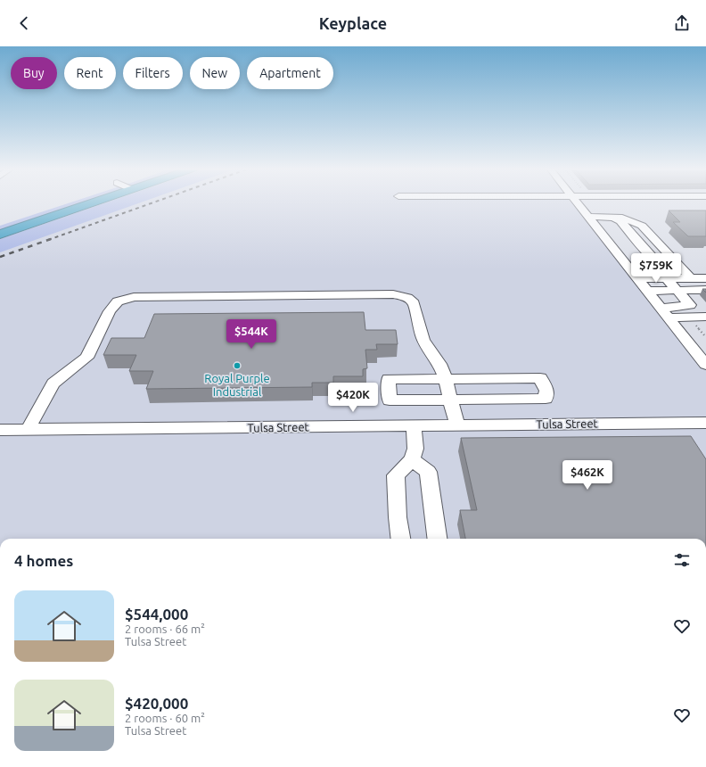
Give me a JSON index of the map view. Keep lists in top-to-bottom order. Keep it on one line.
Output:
{"streets":{"street":["Tulsa Street"]},"places":["Royal Purple Industrial"],"page":{"header":"Keyplace","chip":["Buy","Rent","Filters","New","Apartment"],"price":["$759K","$544K","$420K","$462K"],"heading":"4 homes","list":[{"name":"$544,000","note":"2 rooms · 66 m² · Tulsa Street"},{"name":"$420,000","note":"2 rooms · 60 m² · Tulsa Street"}]}}
